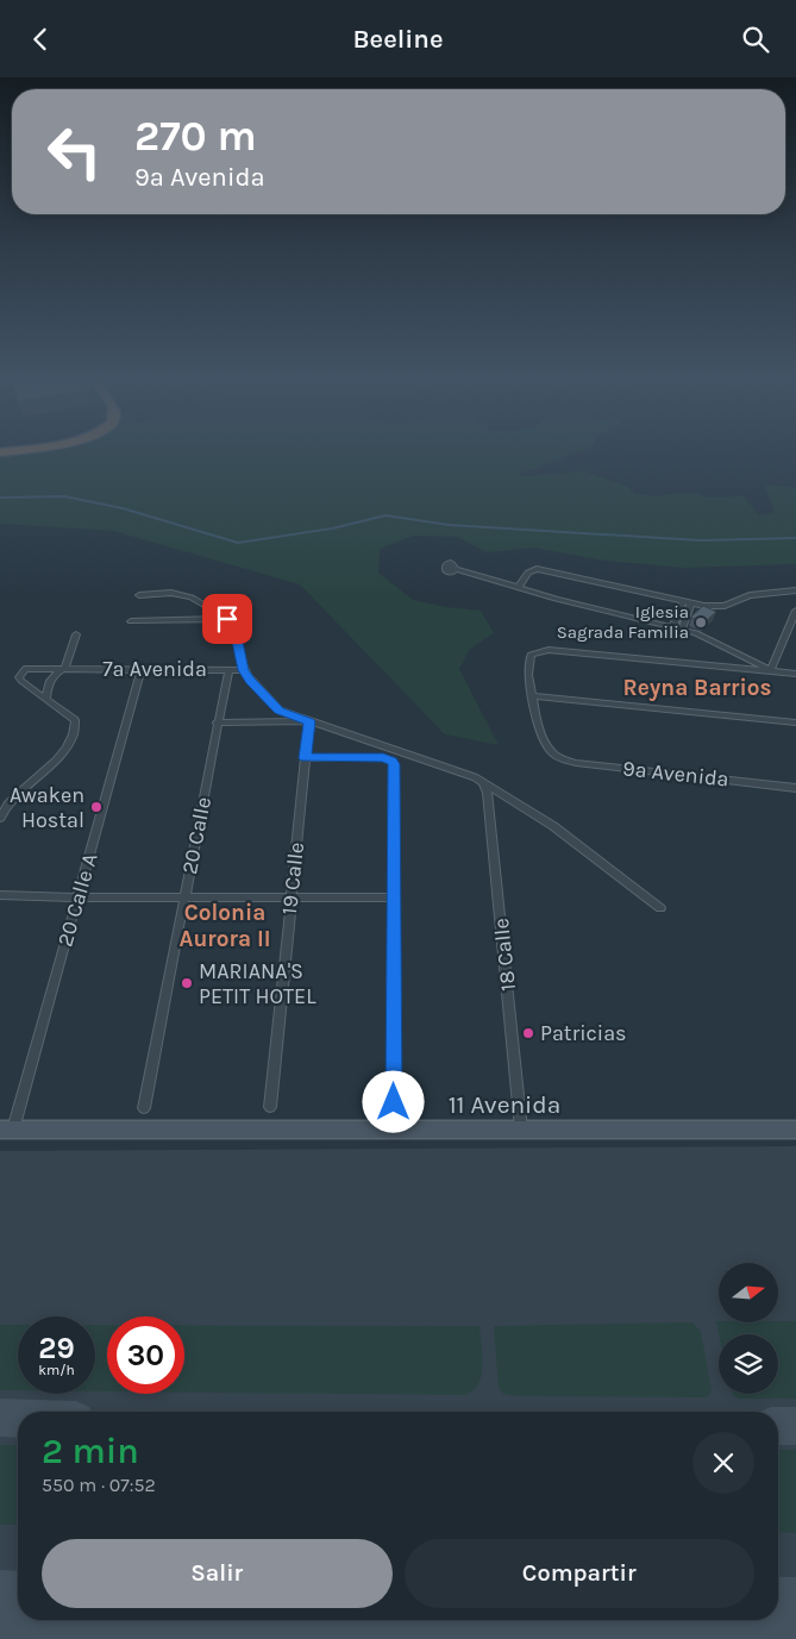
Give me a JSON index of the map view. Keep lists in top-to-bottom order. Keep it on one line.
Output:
{"streets":{"main road":["11 Avenida"],"street":["7a Avenida","9a Avenida","20 Calle","19 Calle","20 Calle A","18 Calle"]},"crossings":[["7a Avenida","20 Calle"],["7a Avenida","20 Calle A"],["20 Calle A","11 Avenida"],["18 Calle","11 Avenida"]],"districts":["Reyna Barrios","Colonia Aurora II"],"places":["Iglesia Sagrada Familia","Awaken Hostal","MARIANA'S PETIT HOTEL","Patricias"],"north":"right","page":{"header":"Beeline","turn":["270 m","9a Avenida"],"speed":"29 km/h","limit":"30","heading":["2 min","550 m · 07:52"],"buttons":["Salir","Compartir"]}}
